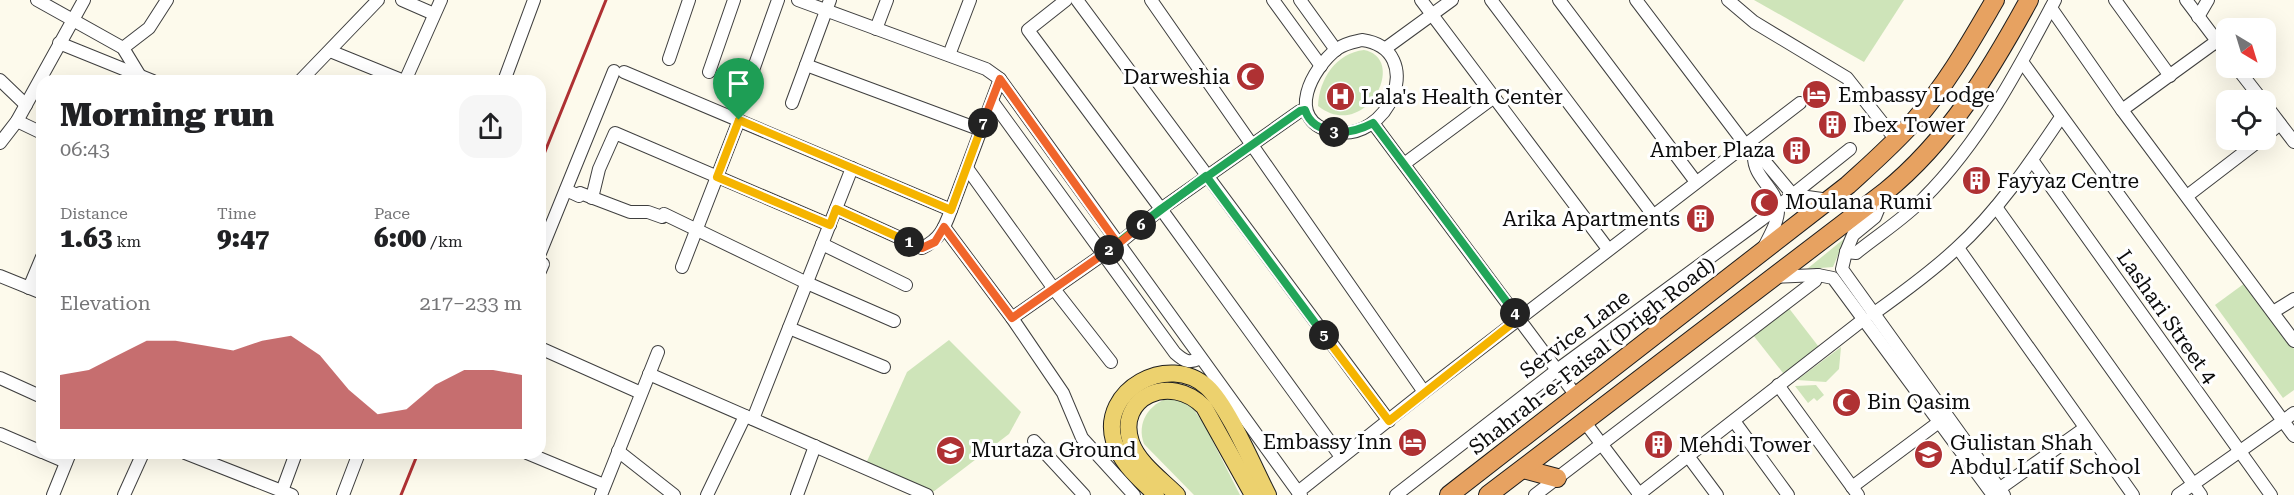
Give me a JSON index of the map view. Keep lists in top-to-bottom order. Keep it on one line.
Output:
{"streets":{"highway":["Shahrah-e-Faisal (Drigh Road)"],"street":["Lashari Street 4","Service Lane"]},"places":{"mosque":["Darweshia","Moulana Rumi","Bin Qasim"],"hotel":["Embassy Lodge","Embassy Inn"],"hospital":["Lala's Health Center"],"building":["Ibex Tower","Amber Plaza","Fayyaz Centre","Arika Apartments","Mehdi Tower"],"school or university":["Murtaza Ground","Gulistan Shah Abdul Latif School"]},"north":"bottom right","page":{"heading":["Morning run","06:43"],"pins":["7","3","6","1","2","4","5"],"stats":[["Distance","1.63 km"],["Time","9:47"],["Pace","6:00 /km"]],"chart":["Elevation","217–233 m"]}}
